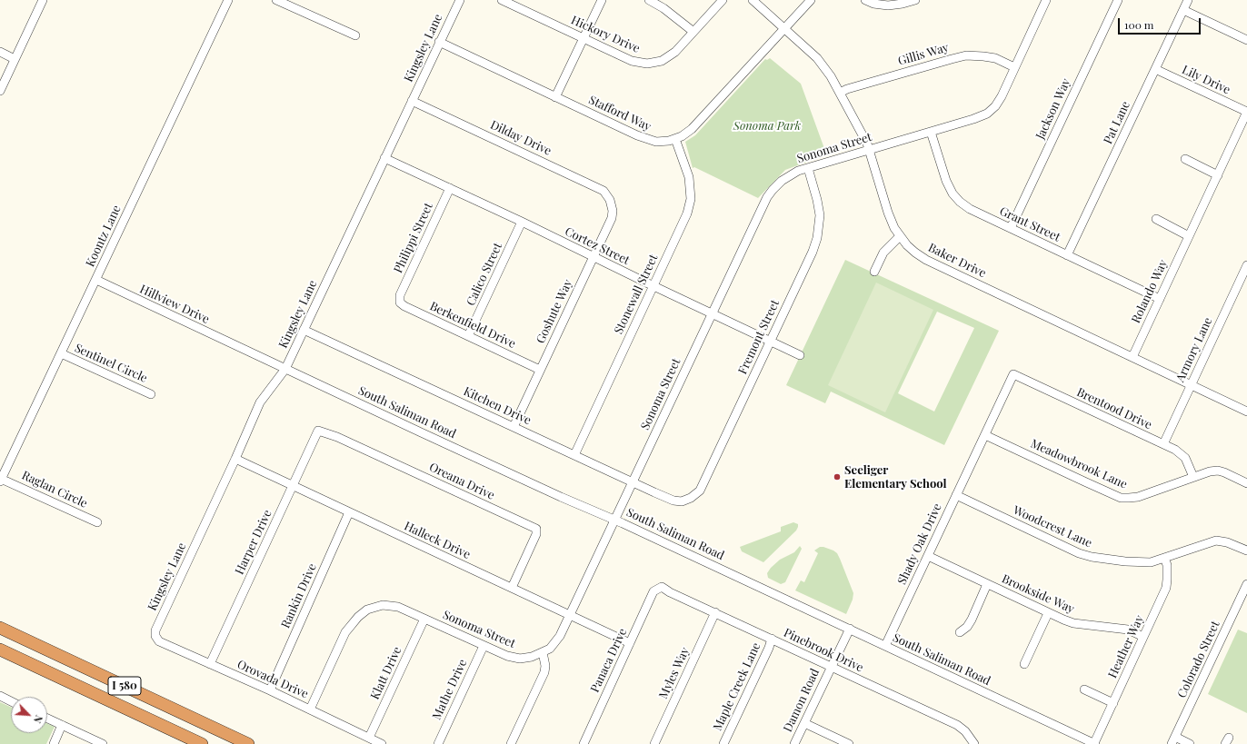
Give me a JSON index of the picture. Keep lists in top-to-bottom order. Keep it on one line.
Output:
{"streets":{"highway":["I 580"],"street":["Hickory Drive","Kingsley Lane","Gillis Way","Lily Drive","Jackson Way","Stafford Way","Pat Lane","Dilday Drive","Sonoma Street","Grant Street","Koontz Lane","Philippi Street","Cortez Street","Baker Drive","Calico Street","Rolando Way","Stonewall Street","Hillview Drive","Goshute Way","Berkenfield Drive","Fremont Street","Armory Lane","Sentinel Circle","Kitchen Drive","Brentood Drive","South Saliman Road","Meadowbrook Lane","Oreana Drive","Raglan Circle","Woodcrest Lane","Halleck Drive","Harper Drive","Shady Oak Drive","Brookside Way","Rankin Drive","Heather Way","Pinebrook Drive","Colorado Street","Panaca Drive","Klatt Drive","Myles Way","Orovada Drive","Maple Creek Lane","Mathe Drive","Damon Road"]},"crossings":[["Kingsley Lane","Stafford Way"],["Kingsley Lane","Dilday Drive"],["Kingsley Lane","Cortez Street"],["Kingsley Lane","Kitchen Drive"],["Kingsley Lane","South Saliman Road"],["Kingsley Lane","Halleck Drive"],["Kingsley Lane","Orovada Drive"],["Gillis Way","Sonoma Street"],["Gillis Way","Baker Drive"],["Lily Drive","Pat Lane"],["Lily Drive","Rolando Way"],["Jackson Way","Grant Street"],["Stafford Way","Baker Drive"],["Stafford Way","Stonewall Street"],["Pat Lane","Grant Street"],["Dilday Drive","Goshute Way"],["Sonoma Street","Grant Street"],["Sonoma Street","Cortez Street"],["Sonoma Street","Baker Drive"],["Sonoma Street","Fremont Street"],["Sonoma Street","Kitchen Drive"],["Sonoma Street","South Saliman Road"],["Sonoma Street","Halleck Drive"],["Sonoma Street","Klatt Drive"],["Sonoma Street","Orovada Drive"],["Sonoma Street","Mathe Drive"],["Grant Street","Rolando Way"],["Koontz Lane","Hillview Drive"],["Koontz Lane","Sentinel Circle"],["Koontz Lane","Raglan Circle"],["Philippi Street","Cortez Street"],["Philippi Street","Berkenfield Drive"],["Cortez Street","Calico Street"],["Cortez Street","Stonewall Street"],["Cortez Street","Goshute Way"],["Cortez Street","Fremont Street"],["Baker Drive","Rolando Way"],["Baker Drive","Armory Lane"],["Calico Street","Berkenfield Drive"],["Stonewall Street","Kitchen Drive"],["Hillview Drive","South Saliman Road"],["Goshute Way","Berkenfield Drive"],["Goshute Way","Kitchen Drive"],["Fremont Street","Kitchen Drive"],["Armory Lane","Brentood Drive"],["Brentood Drive","Meadowbrook Lane"],["Brentood Drive","Shady Oak Drive"],["South Saliman Road","Shady Oak Drive"],["South Saliman Road","Heather Way"],["South Saliman Road","Damon Road"],["Meadowbrook Lane","Shady Oak Drive"],["Oreana Drive","Halleck Drive"],["Oreana Drive","Harper Drive"],["Woodcrest Lane","Shady Oak Drive"],["Woodcrest Lane","Heather Way"],["Halleck Drive","Harper Drive"],["Halleck Drive","Rankin Drive"],["Halleck Drive","Panaca Drive"],["Harper Drive","Orovada Drive"],["Shady Oak Drive","Brookside Way"],["Brookside Way","Heather Way"],["Rankin Drive","Orovada Drive"],["Pinebrook Drive","Panaca Drive"],["Pinebrook Drive","Myles Way"],["Pinebrook Drive","Maple Creek Lane"],["Pinebrook Drive","Damon Road"],["Klatt Drive","Orovada Drive"]],"parks":["Sonoma Park"],"places":["Seeliger Elementary School"],"scale_bar":"100 m","north":"bottom right"}
